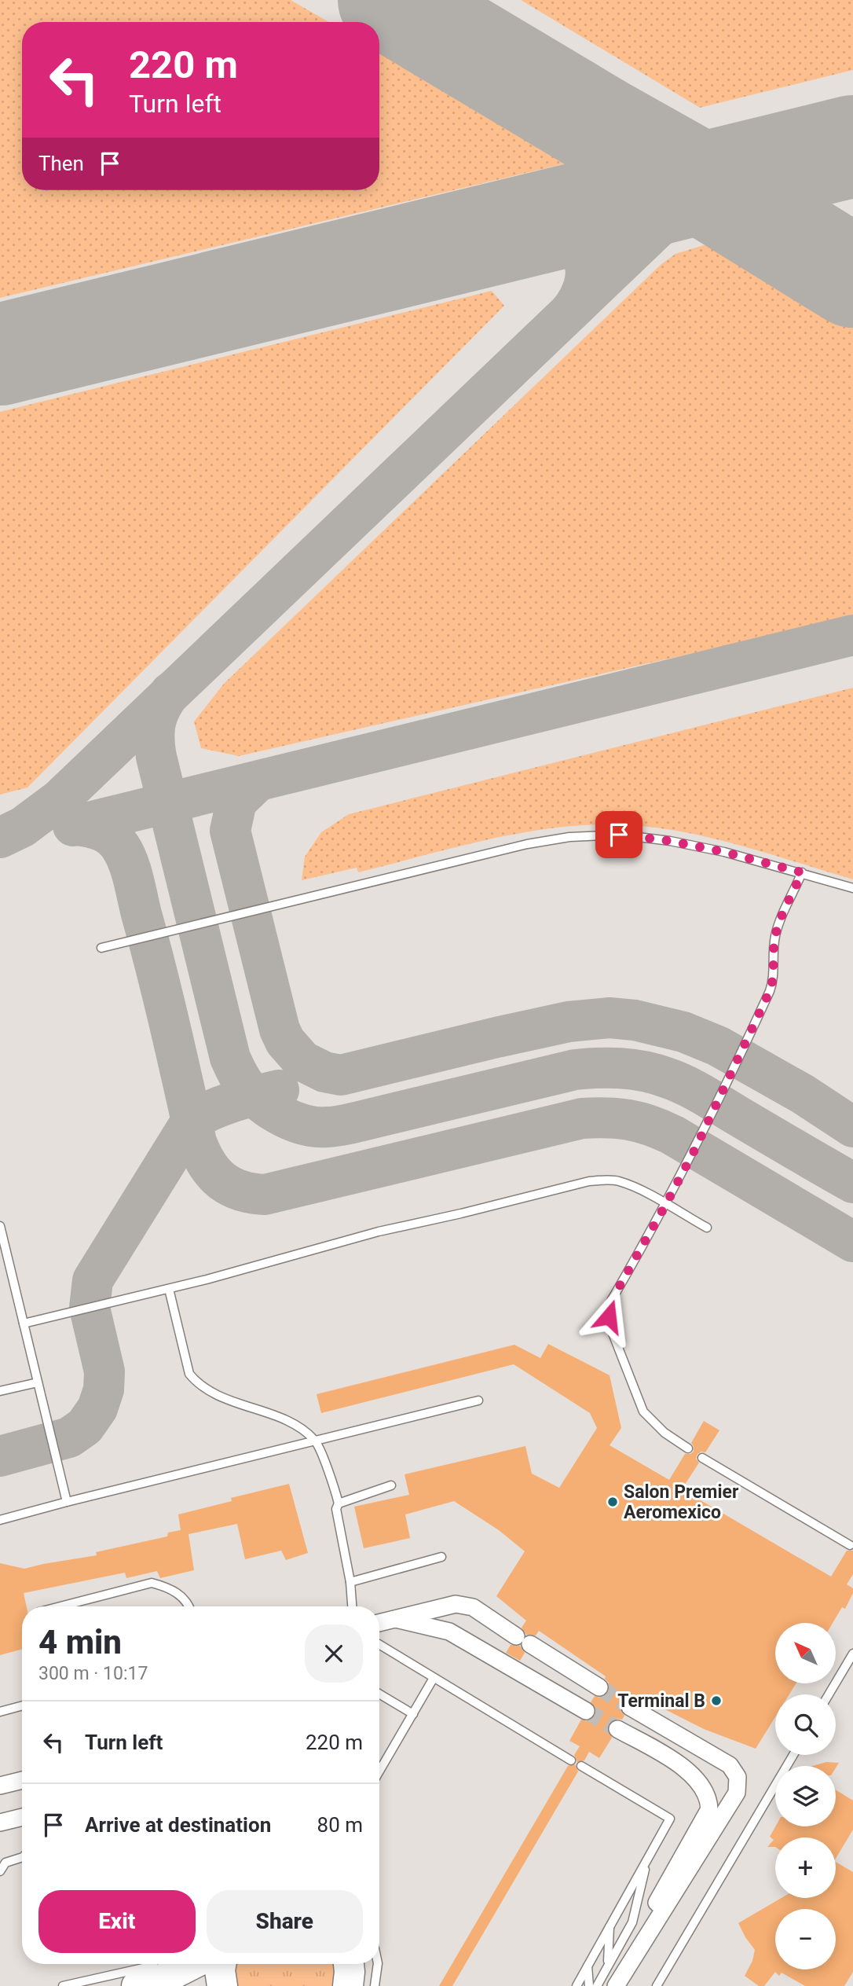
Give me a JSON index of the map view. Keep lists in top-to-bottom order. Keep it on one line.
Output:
{"places":["Salon Premier Aeromexico","Terminal B"],"north":"top left","page":{"turn":["220 m","Turn left"],"then":"Then","heading":["4 min","300 m · 10:17"],"map_buttons":["+","−"],"list":[{"name":"Turn left","value":"220 m"},{"name":"Arrive at destination","value":"80 m"}],"buttons":["Exit","Share"]}}
